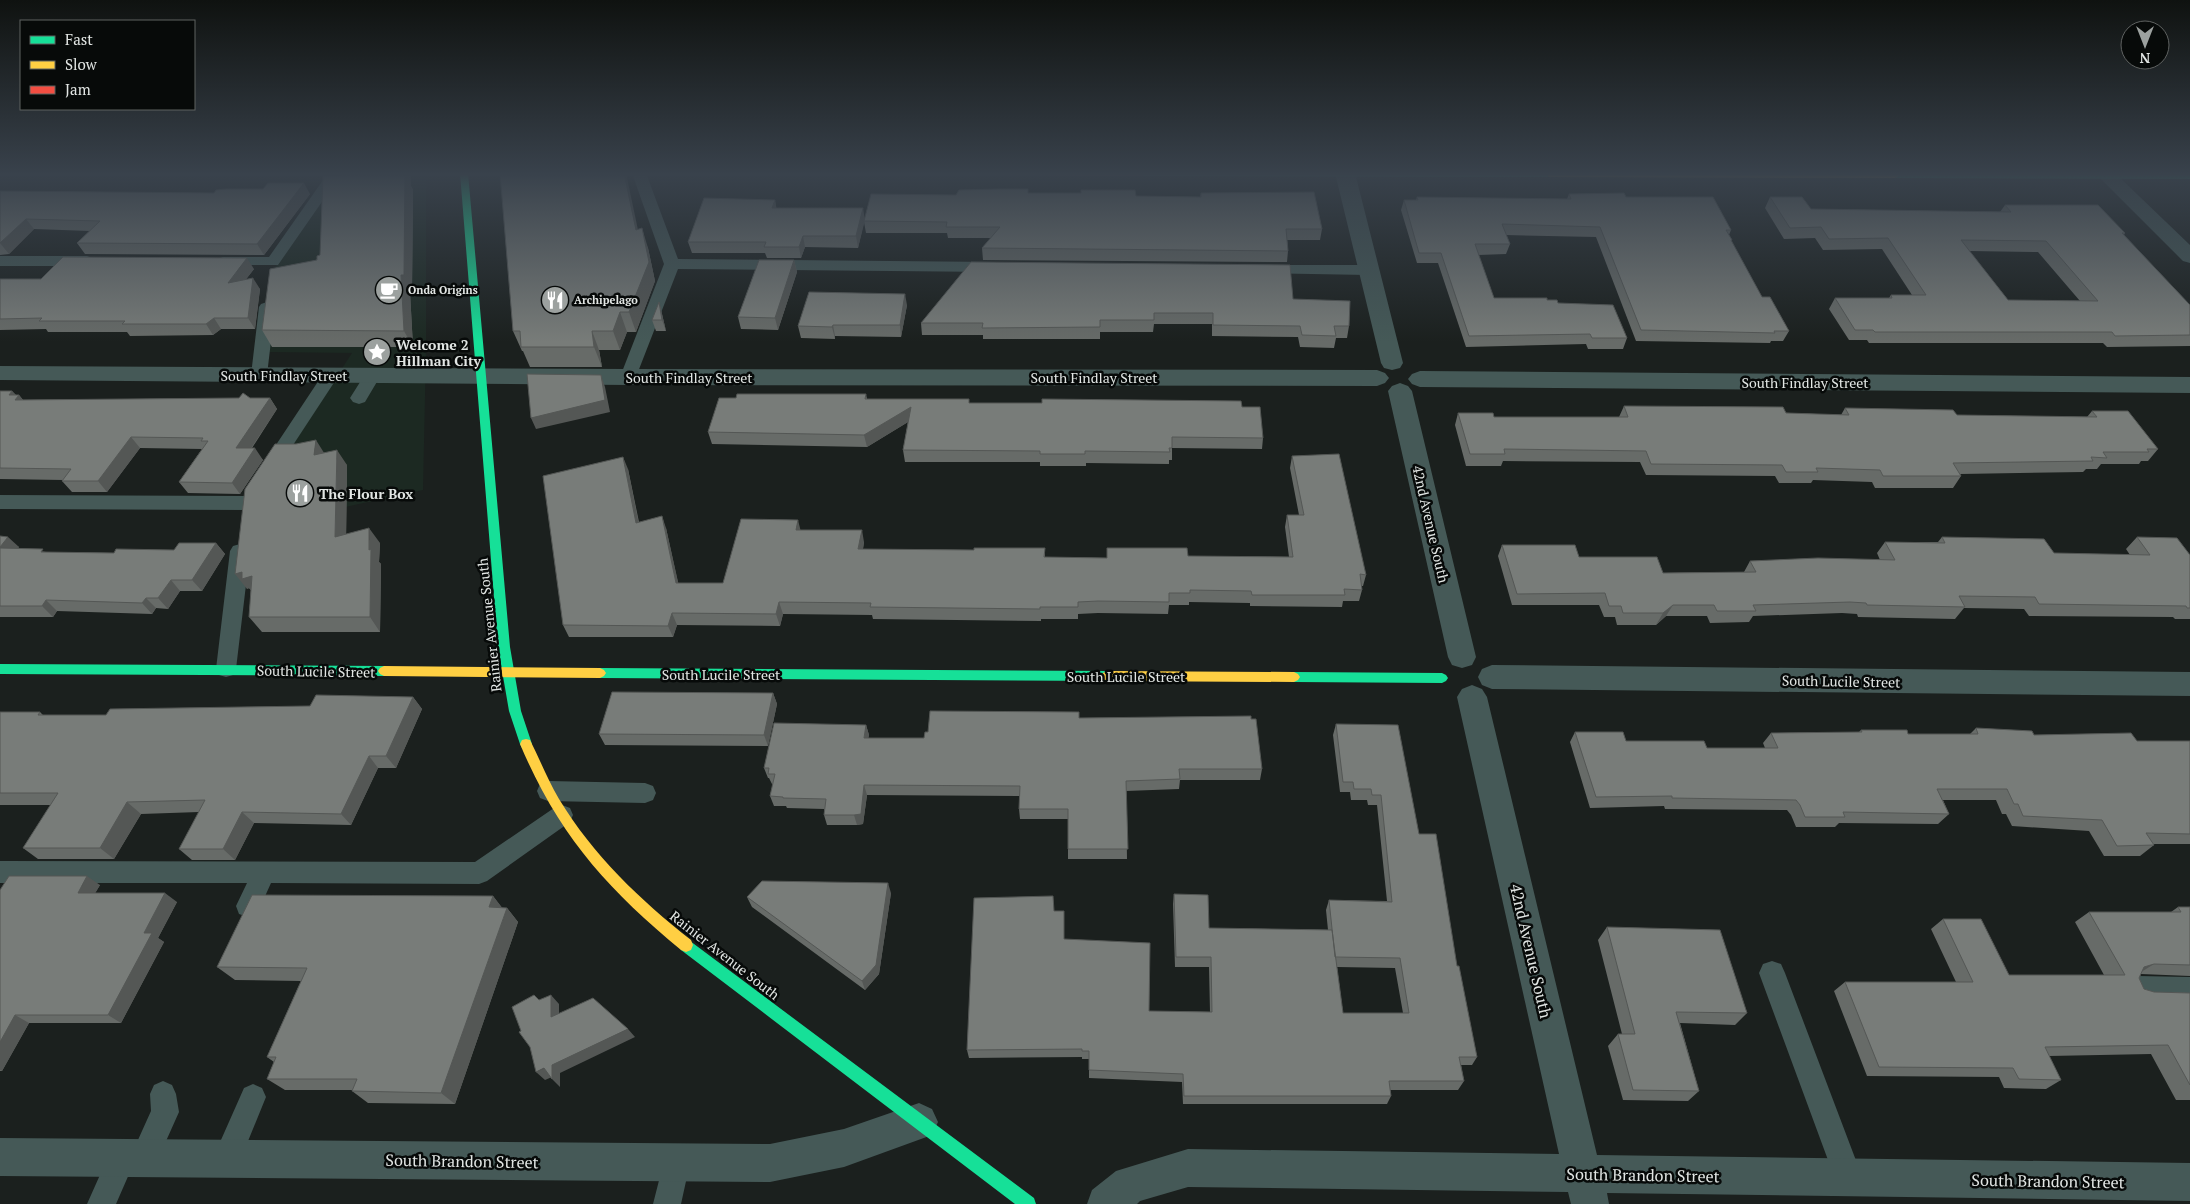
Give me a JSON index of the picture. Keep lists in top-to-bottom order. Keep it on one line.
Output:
{"streets":{"street":["South Findlay Street","42nd Avenue South","Rainier Avenue South","South Lucile Street","South Brandon Street"]},"crossings":[["South Findlay Street","42nd Avenue South"],["South Findlay Street","Rainier Avenue South"],["42nd Avenue South","South Lucile Street"],["42nd Avenue South","South Brandon Street"],["Rainier Avenue South","South Lucile Street"],["Rainier Avenue South","South Brandon Street"]],"places":{"cafe":["Onda Origins"],"restaurant":["Archipelago","The Flour Box"],"place":["Welcome 2 Hillman City"]},"legend":["Fast","Slow","Jam"],"north":"bottom"}
